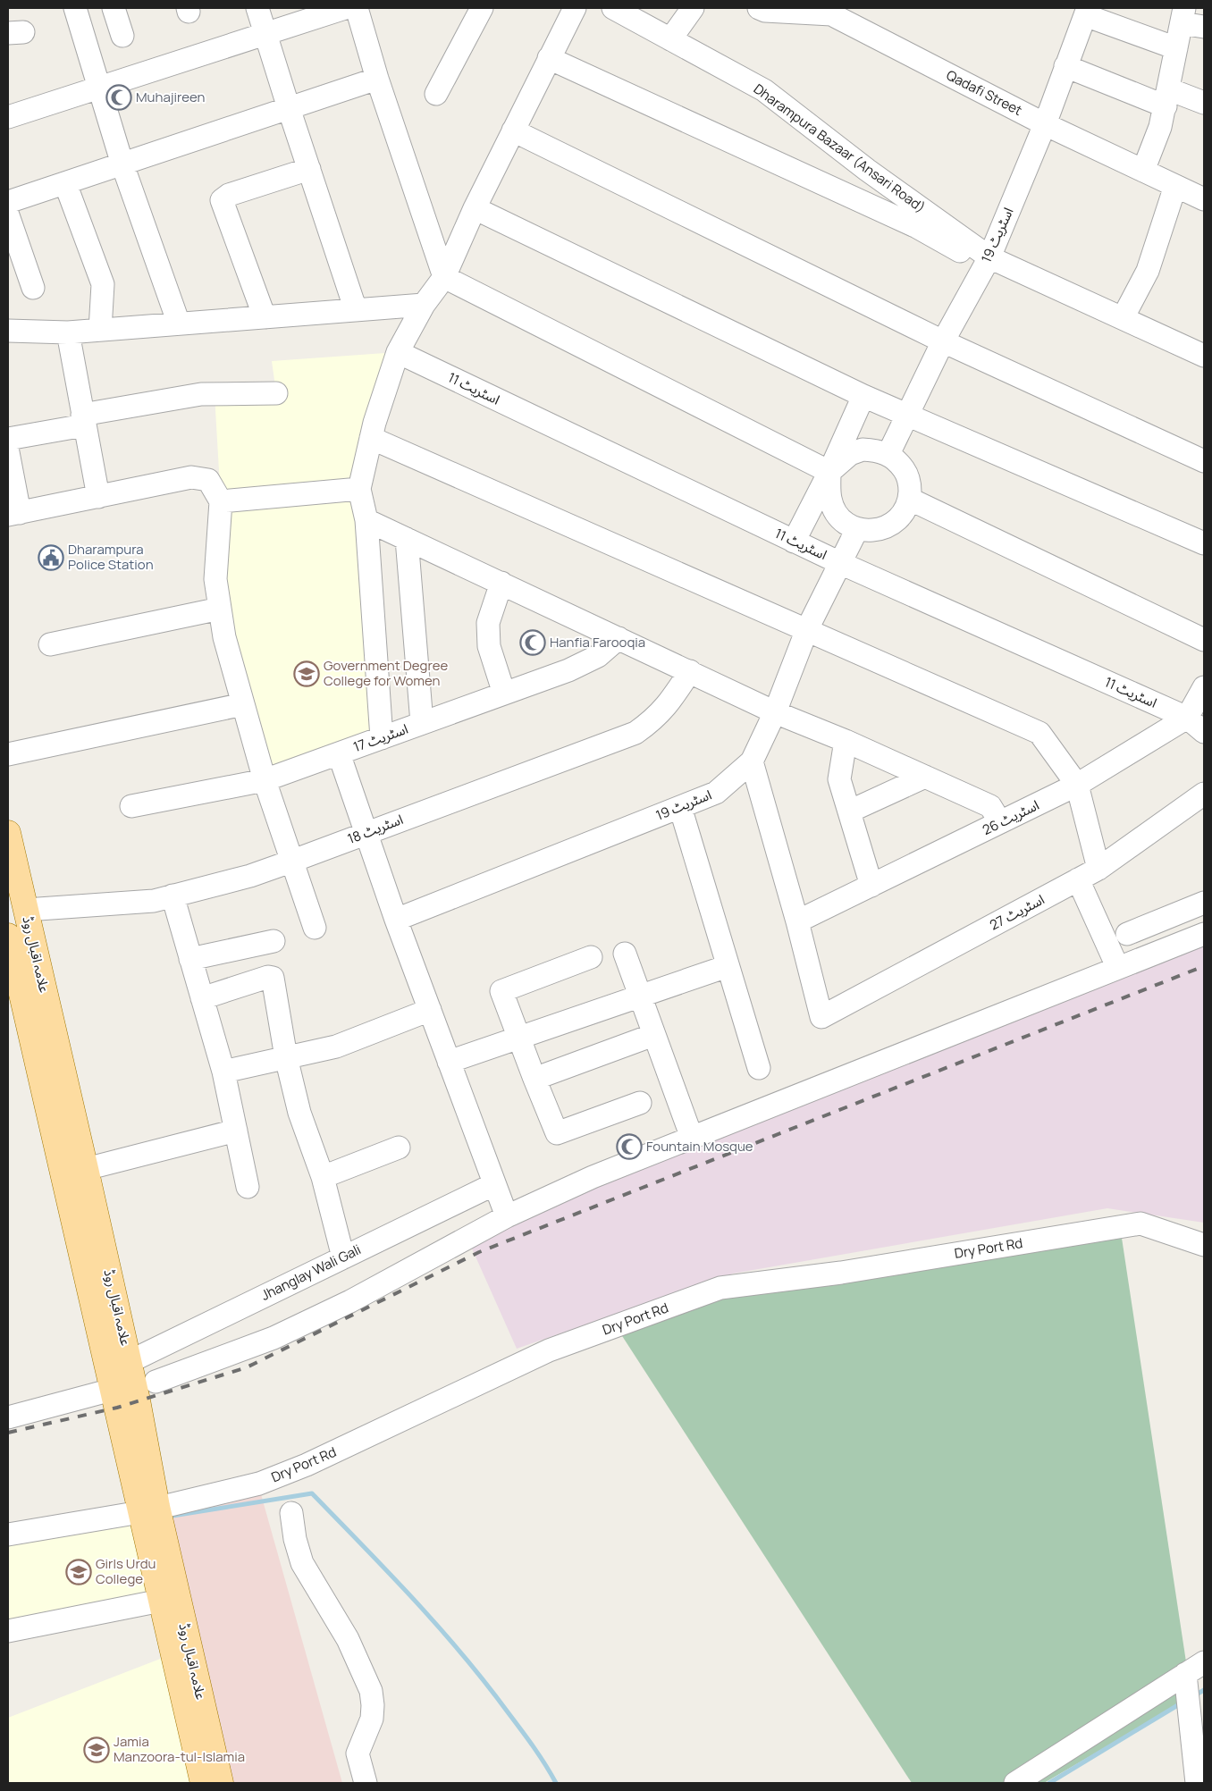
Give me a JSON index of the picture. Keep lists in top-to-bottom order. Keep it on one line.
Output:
{"streets":{"main road":["علامہ اقبال روڈ"],"street":["Qadafi Street","Dharampura Bazaar (Ansari Road)","اسٹریٹ 19","اسٹریٹ 11","اسٹریٹ 17","اسٹریٹ 26","اسٹریٹ 18","اسٹریٹ 27","Dry Port Rd","Jhanglay Wali Gali"]},"crossings":[["Qadafi Street","اسٹریٹ 19"],["Dharampura Bazaar (Ansari Road)","اسٹریٹ 19"],["اسٹریٹ 19","اسٹریٹ 11"],["اسٹریٹ 11","اسٹریٹ 26"],["اسٹریٹ 26","اسٹریٹ 27"],["اسٹریٹ 18","علامہ اقبال روڈ"],["علامہ اقبال روڈ","Dry Port Rd"],["علامہ اقبال روڈ","Jhanglay Wali Gali"]],"places":{"mosque":["Muhajireen","Hanfia Farooqia","Fountain Mosque"],"public building":["Dharampura Police Station"],"school or university":["Government Degree College for Women","Girls Urdu College","Jamia Manzoora-tul-Islamia"]}}
